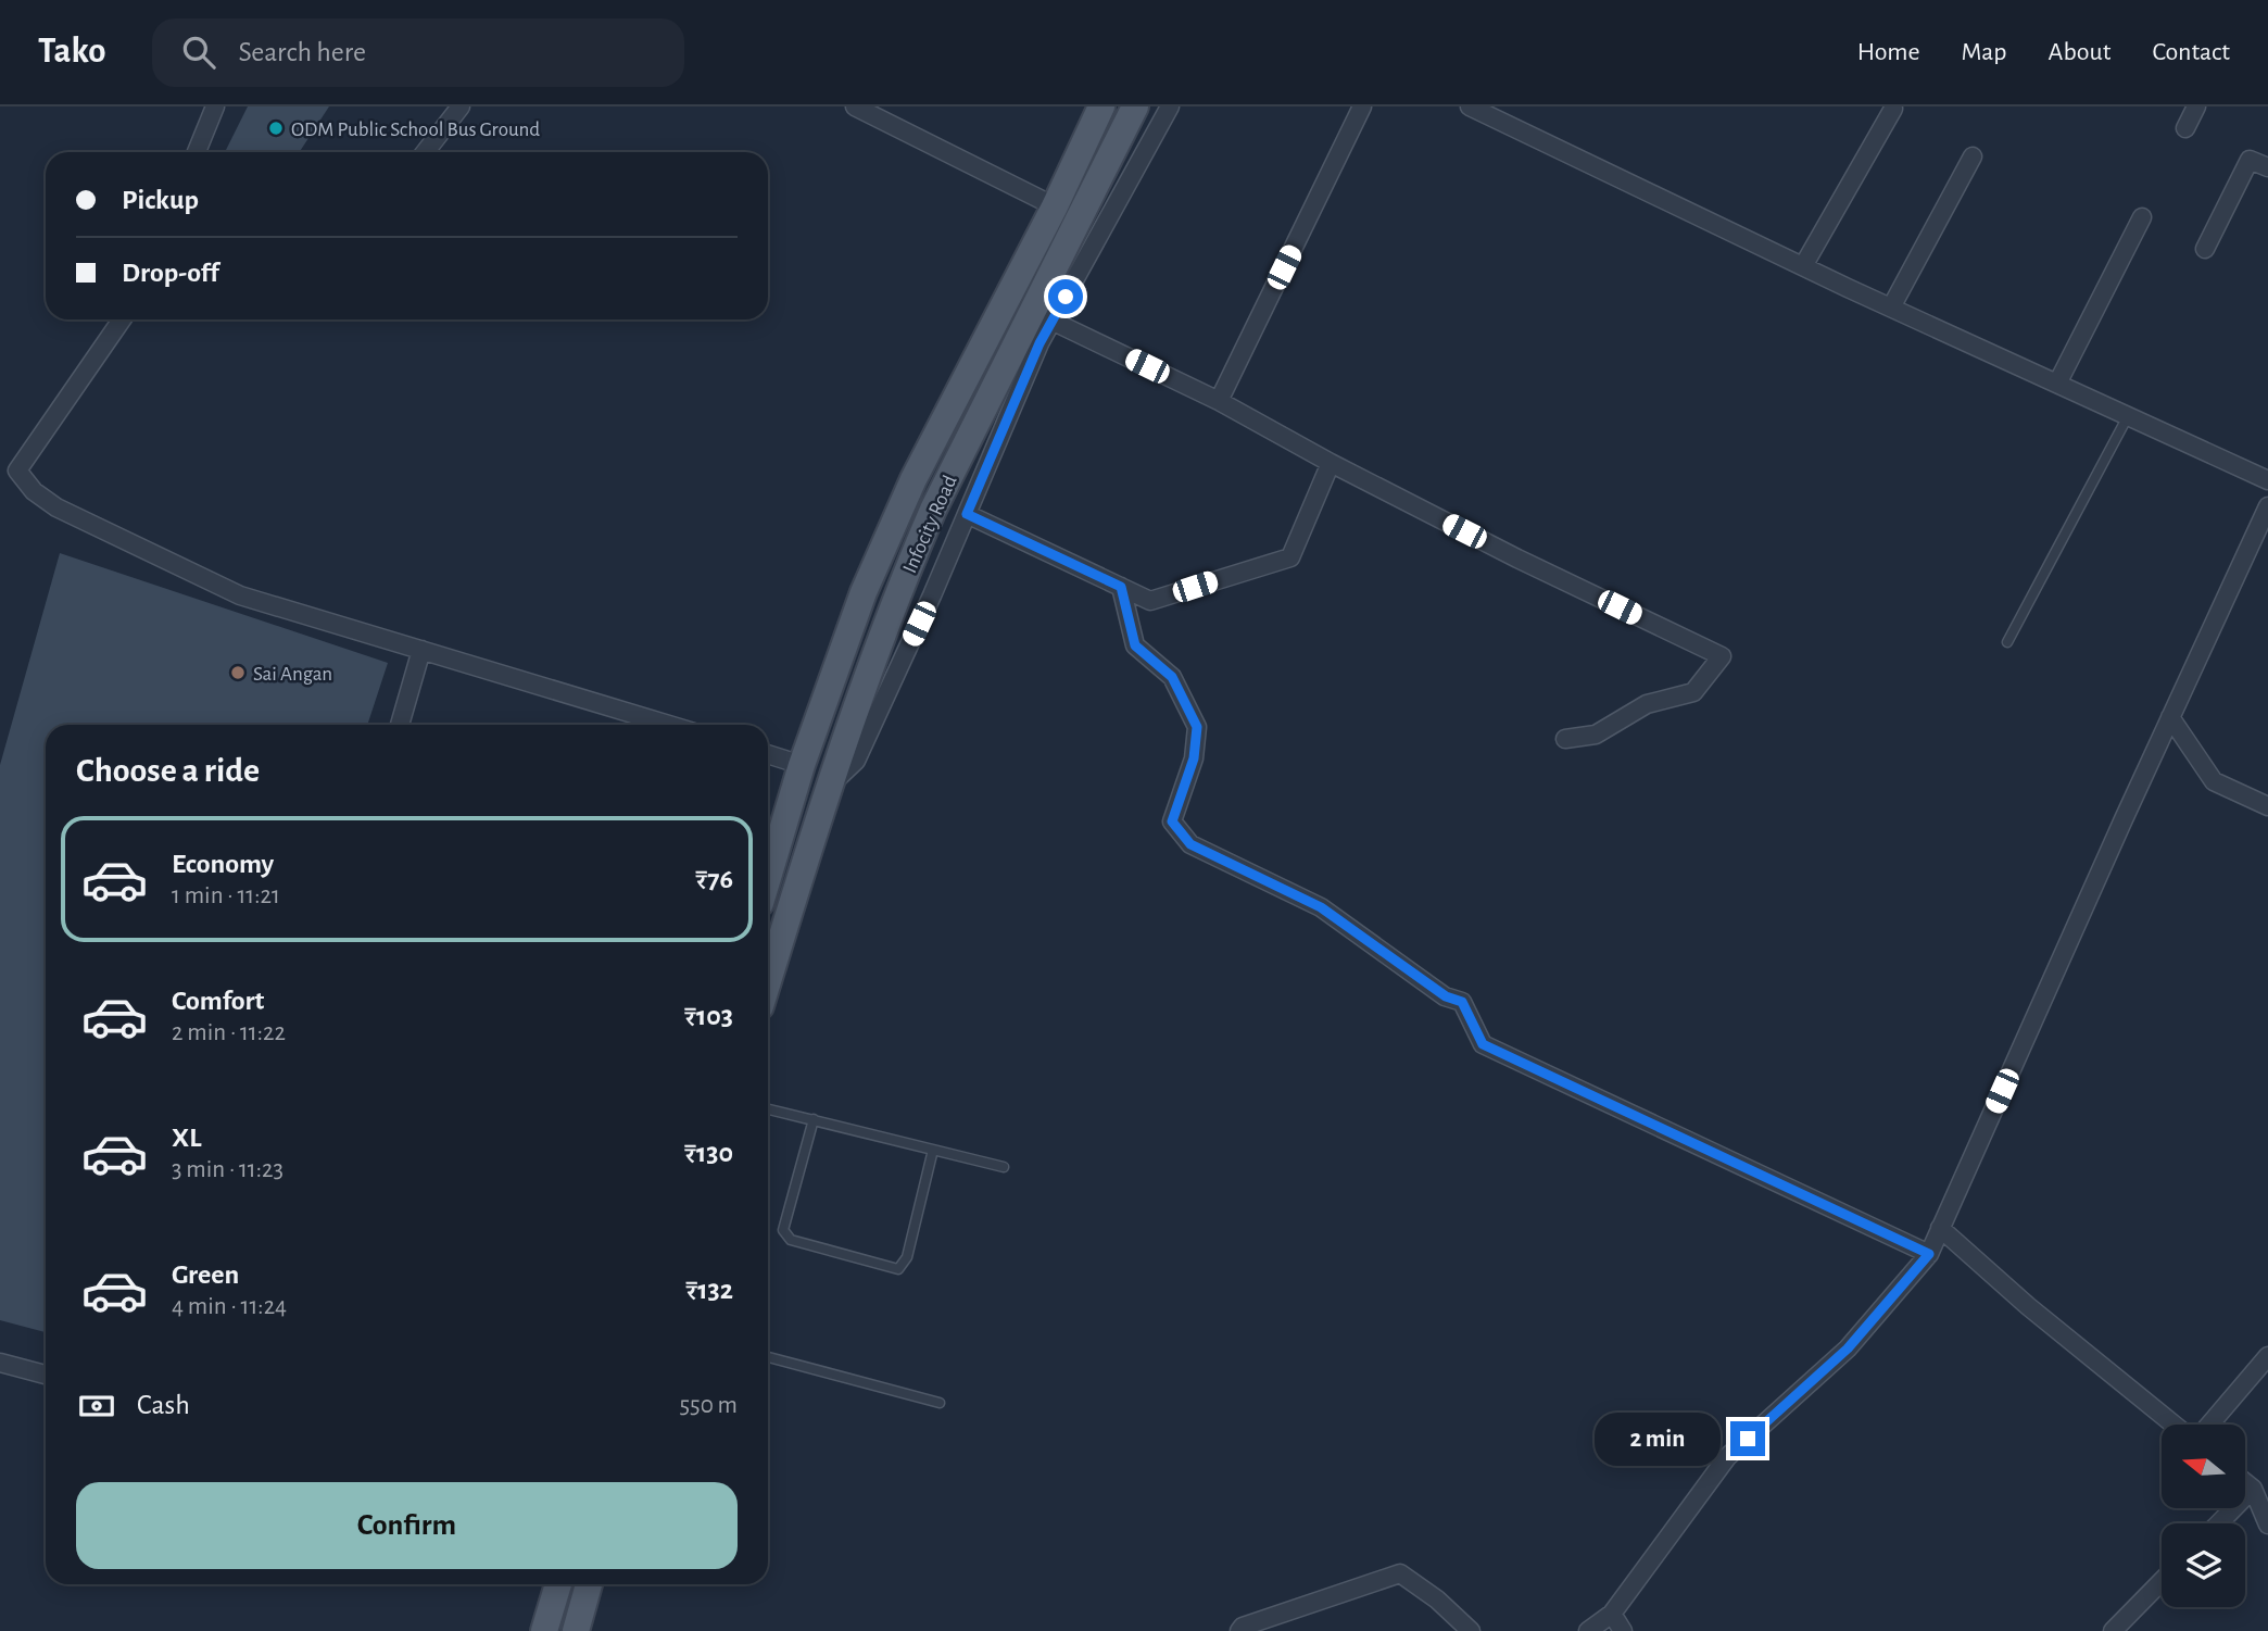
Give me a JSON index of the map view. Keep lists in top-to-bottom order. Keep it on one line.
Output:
{"streets":{"main road":["Infocity Road"]},"places":["ODM Public School Bus Ground","Sai Angan"],"north":"left","page":{"header":"Tako","search":"Search here","nav":["Home","Map","About","Contact"],"banner":["Pickup","Drop-off"],"heading":"Choose a ride","list":[{"name":"Economy","note":"1 min · 11:21","value":"₹76"},{"name":"Comfort","note":"2 min · 11:22","value":"₹103"},{"name":"XL","note":"3 min · 11:23","value":"₹130"},{"name":"Green","note":"4 min · 11:24","value":"₹132"}],"pay":["Cash","550 m"],"bubble":"2 min","buttons":"Confirm"}}
